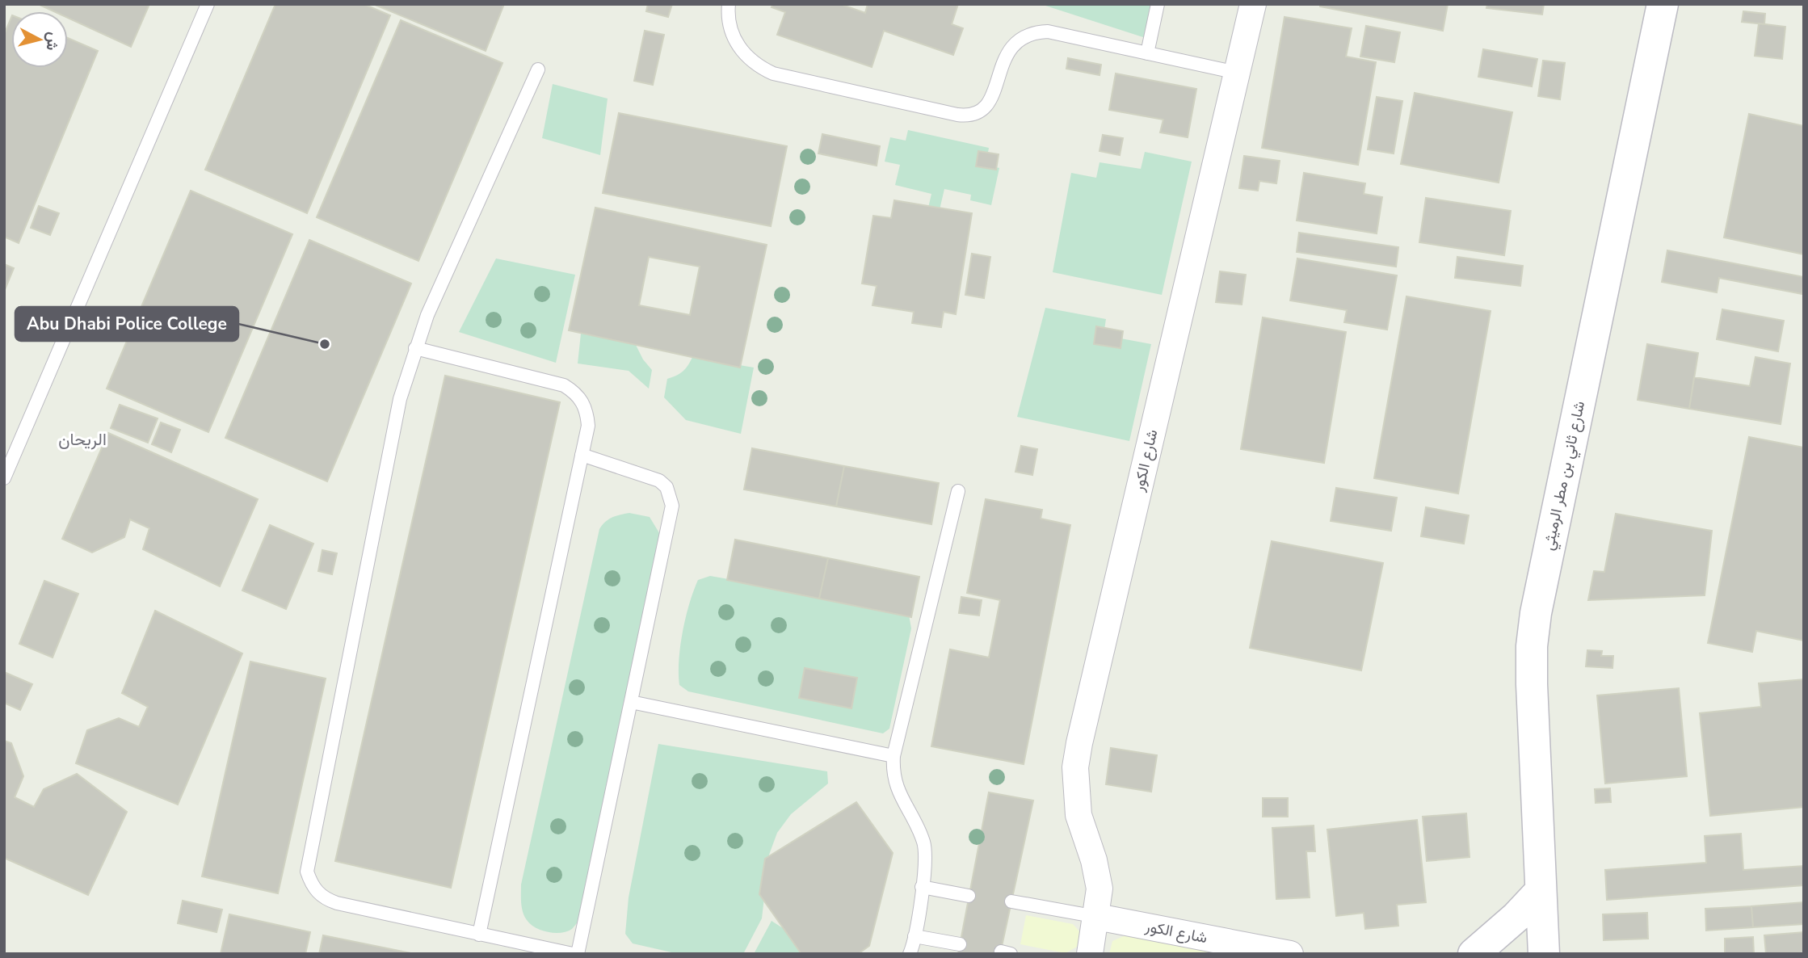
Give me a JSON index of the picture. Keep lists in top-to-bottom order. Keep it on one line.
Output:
{"streets":{"street":["شارع الكور","شارع ثاني بن مطر الرميثي"]},"districts":["الريحان"],"places":["Abu Dhabi Police College"],"north":"right"}
